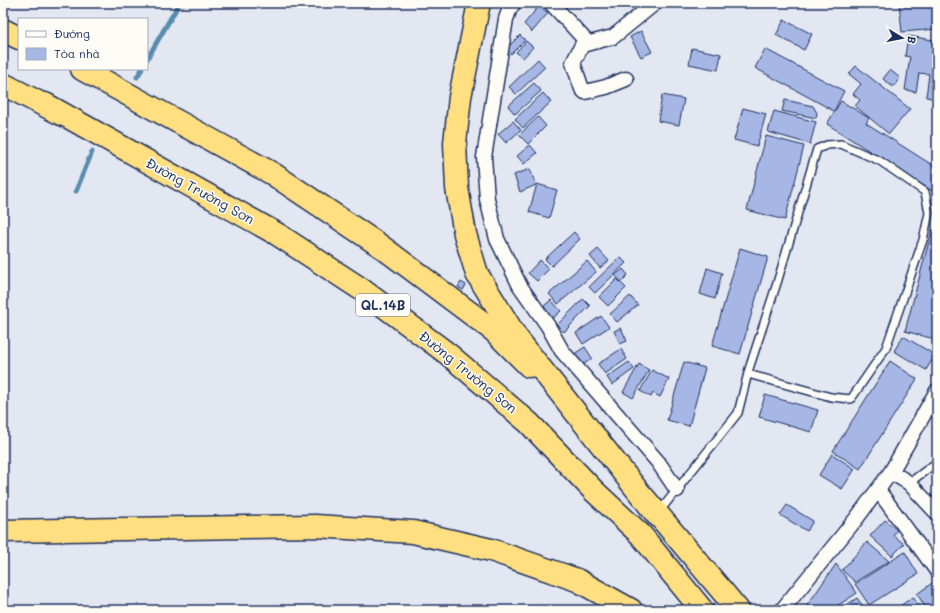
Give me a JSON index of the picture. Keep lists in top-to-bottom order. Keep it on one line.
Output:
{"streets":{"highway":["Đường Trường Sơn","QL.14B"]},"legend":["Đường","Tòa nhà"],"north":"right"}
